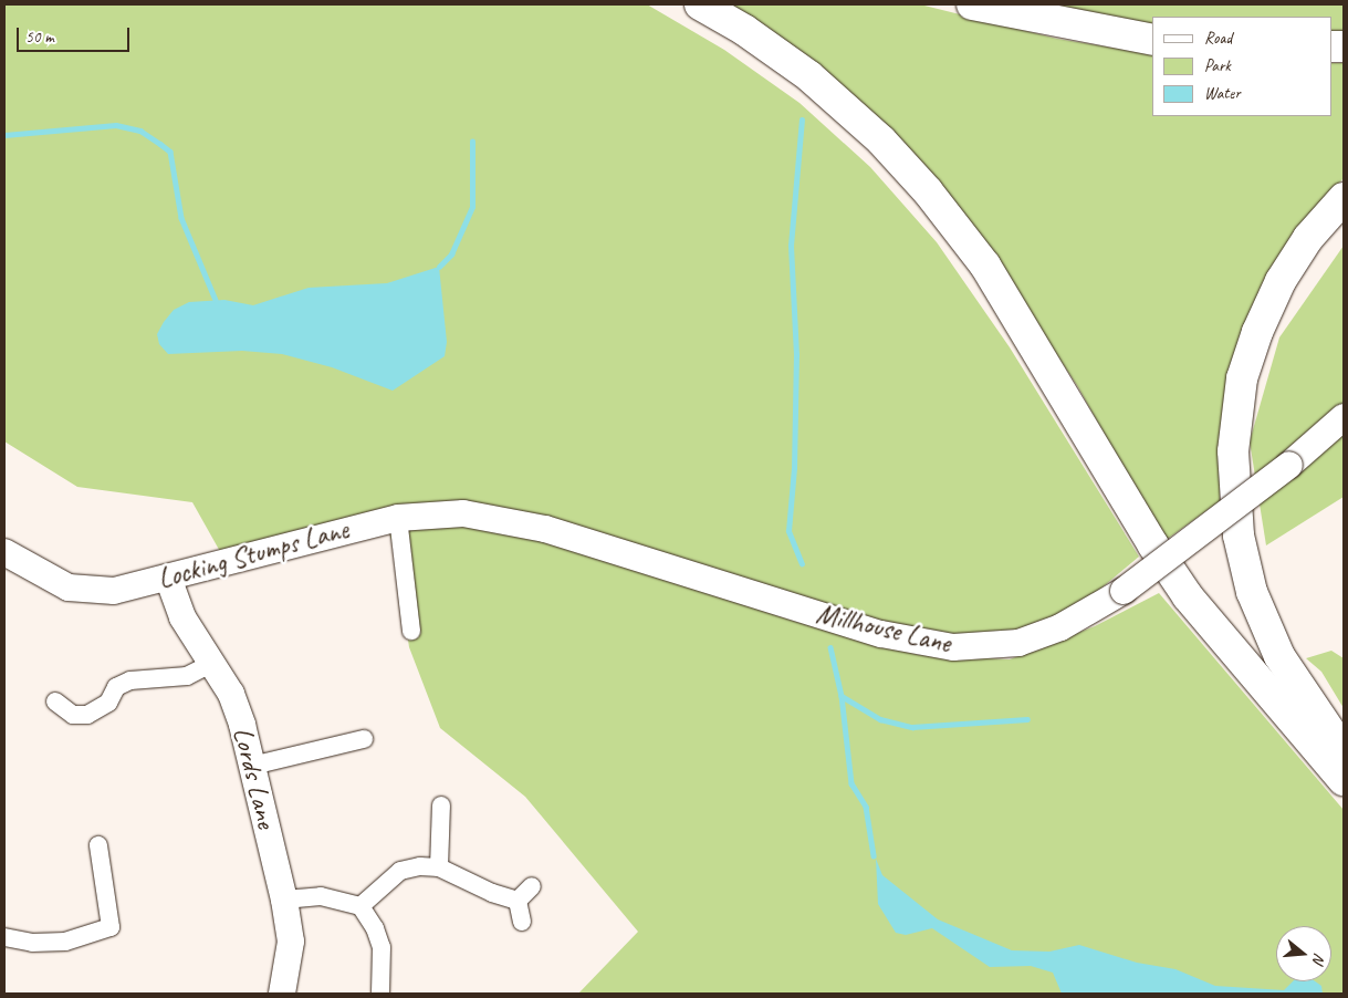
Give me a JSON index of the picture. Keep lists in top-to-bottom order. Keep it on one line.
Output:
{"streets":{"street":["Locking Stumps Lane","Millhouse Lane","Lords Lane"]},"crossings":[["Locking Stumps Lane","Millhouse Lane"],["Locking Stumps Lane","Lords Lane"]],"legend":["Road","Park","Water"],"scale_bar":"50 m","north":"right"}
